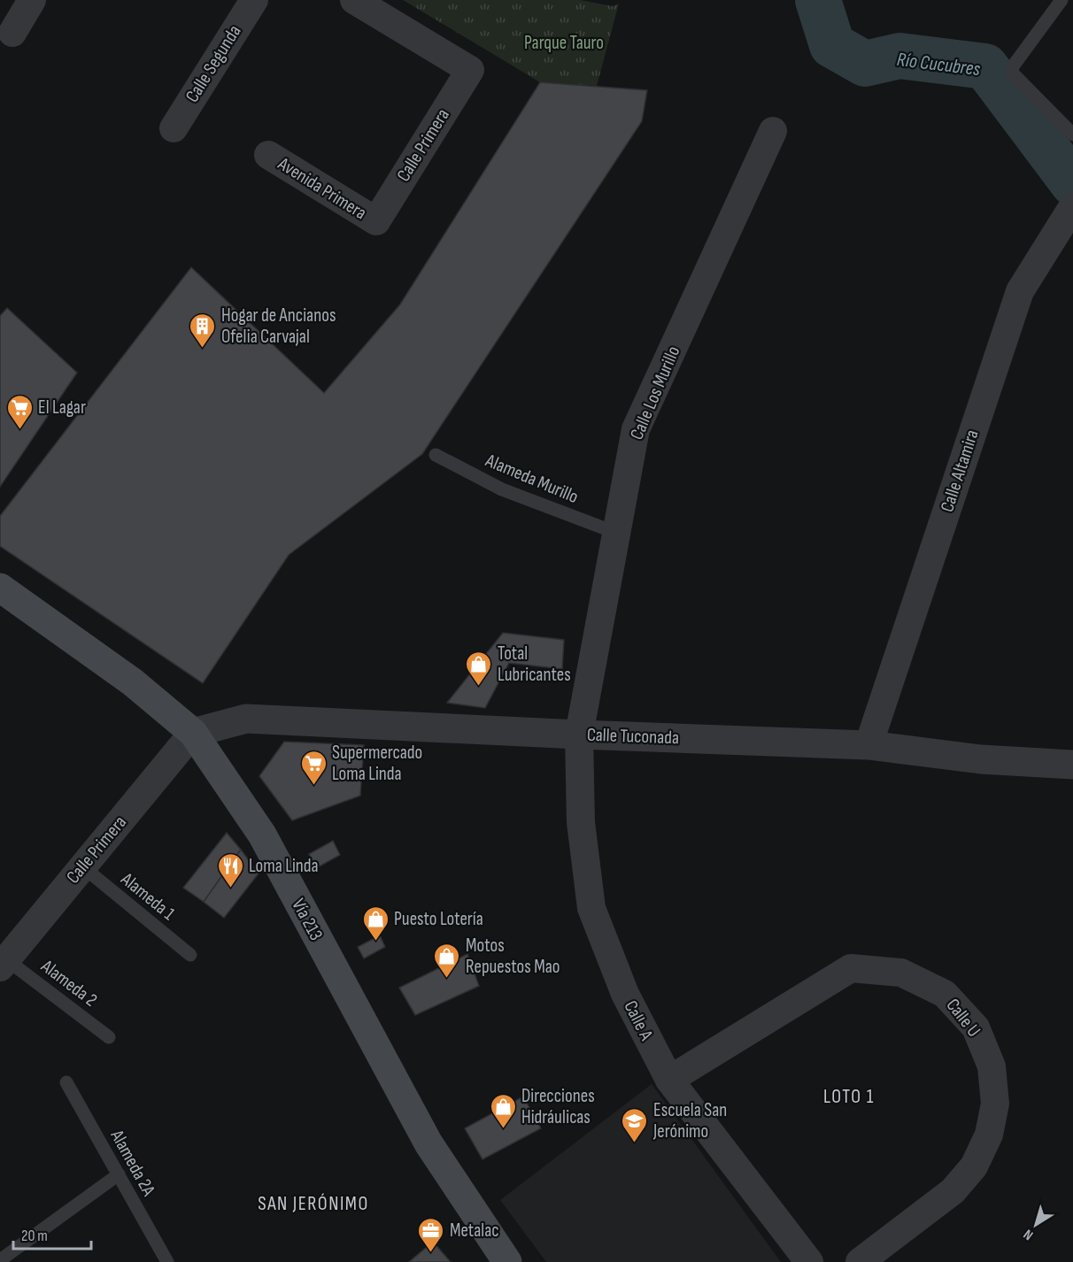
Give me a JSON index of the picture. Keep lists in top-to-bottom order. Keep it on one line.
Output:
{"streets":{"main road":["Vía 213"],"street":["Calle Segunda","Calle Primera","Avenida Primera","Calle Los Murillo","Calle Altamira","Calle Tuconada","Calle U","Calle A"],"lane":["Alameda Murillo","Alameda 1","Alameda 2","Alameda 2A"]},"crossings":[["Calle Primera","Avenida Primera"],["Calle Primera","Calle Tuconada"],["Calle Primera","Alameda 1"],["Calle Primera","Vía 213"],["Calle Primera","Alameda 2"],["Calle Los Murillo","Alameda Murillo"],["Calle Los Murillo","Calle Tuconada"],["Calle Los Murillo","Calle A"],["Calle Altamira","Calle Tuconada"],["Calle Tuconada","Vía 213"],["Calle Tuconada","Calle A"],["Calle U","Calle A"]],"districts":["LOTO 1","SAN JERÓNIMO"],"water":["Río Cucubres"],"parks":["Parque Tauro"],"places":{"building":["Hogar de Ancianos Ofelia Carvajal"],"supermarket":["El Lagar","Supermercado Loma Linda"],"shop":["Total Lubricantes","Puesto Lotería","Motos Repuestos Mao","Direcciones Hidráulicas"],"restaurant":["Loma Linda"],"school or university":["Escuela San Jerónimo"],"office":["Metalac"]},"scale_bar":"20 m","north":"bottom left"}
